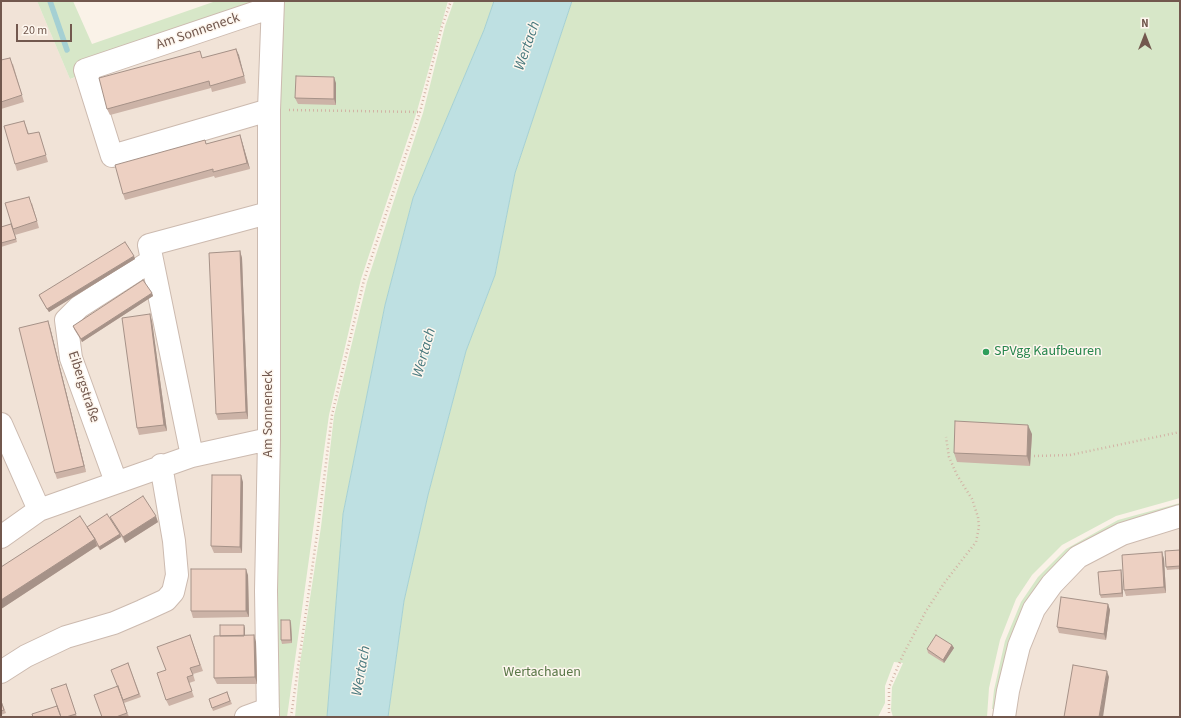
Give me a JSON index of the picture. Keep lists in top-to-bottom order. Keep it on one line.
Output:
{"streets":{"street":["Am Sonneneck","Eibergstraße"]},"water":["Wertach"],"parks":["Wertachauen"],"places":["SPVgg Kaufbeuren"],"scale_bar":"20 m","north":"top"}
